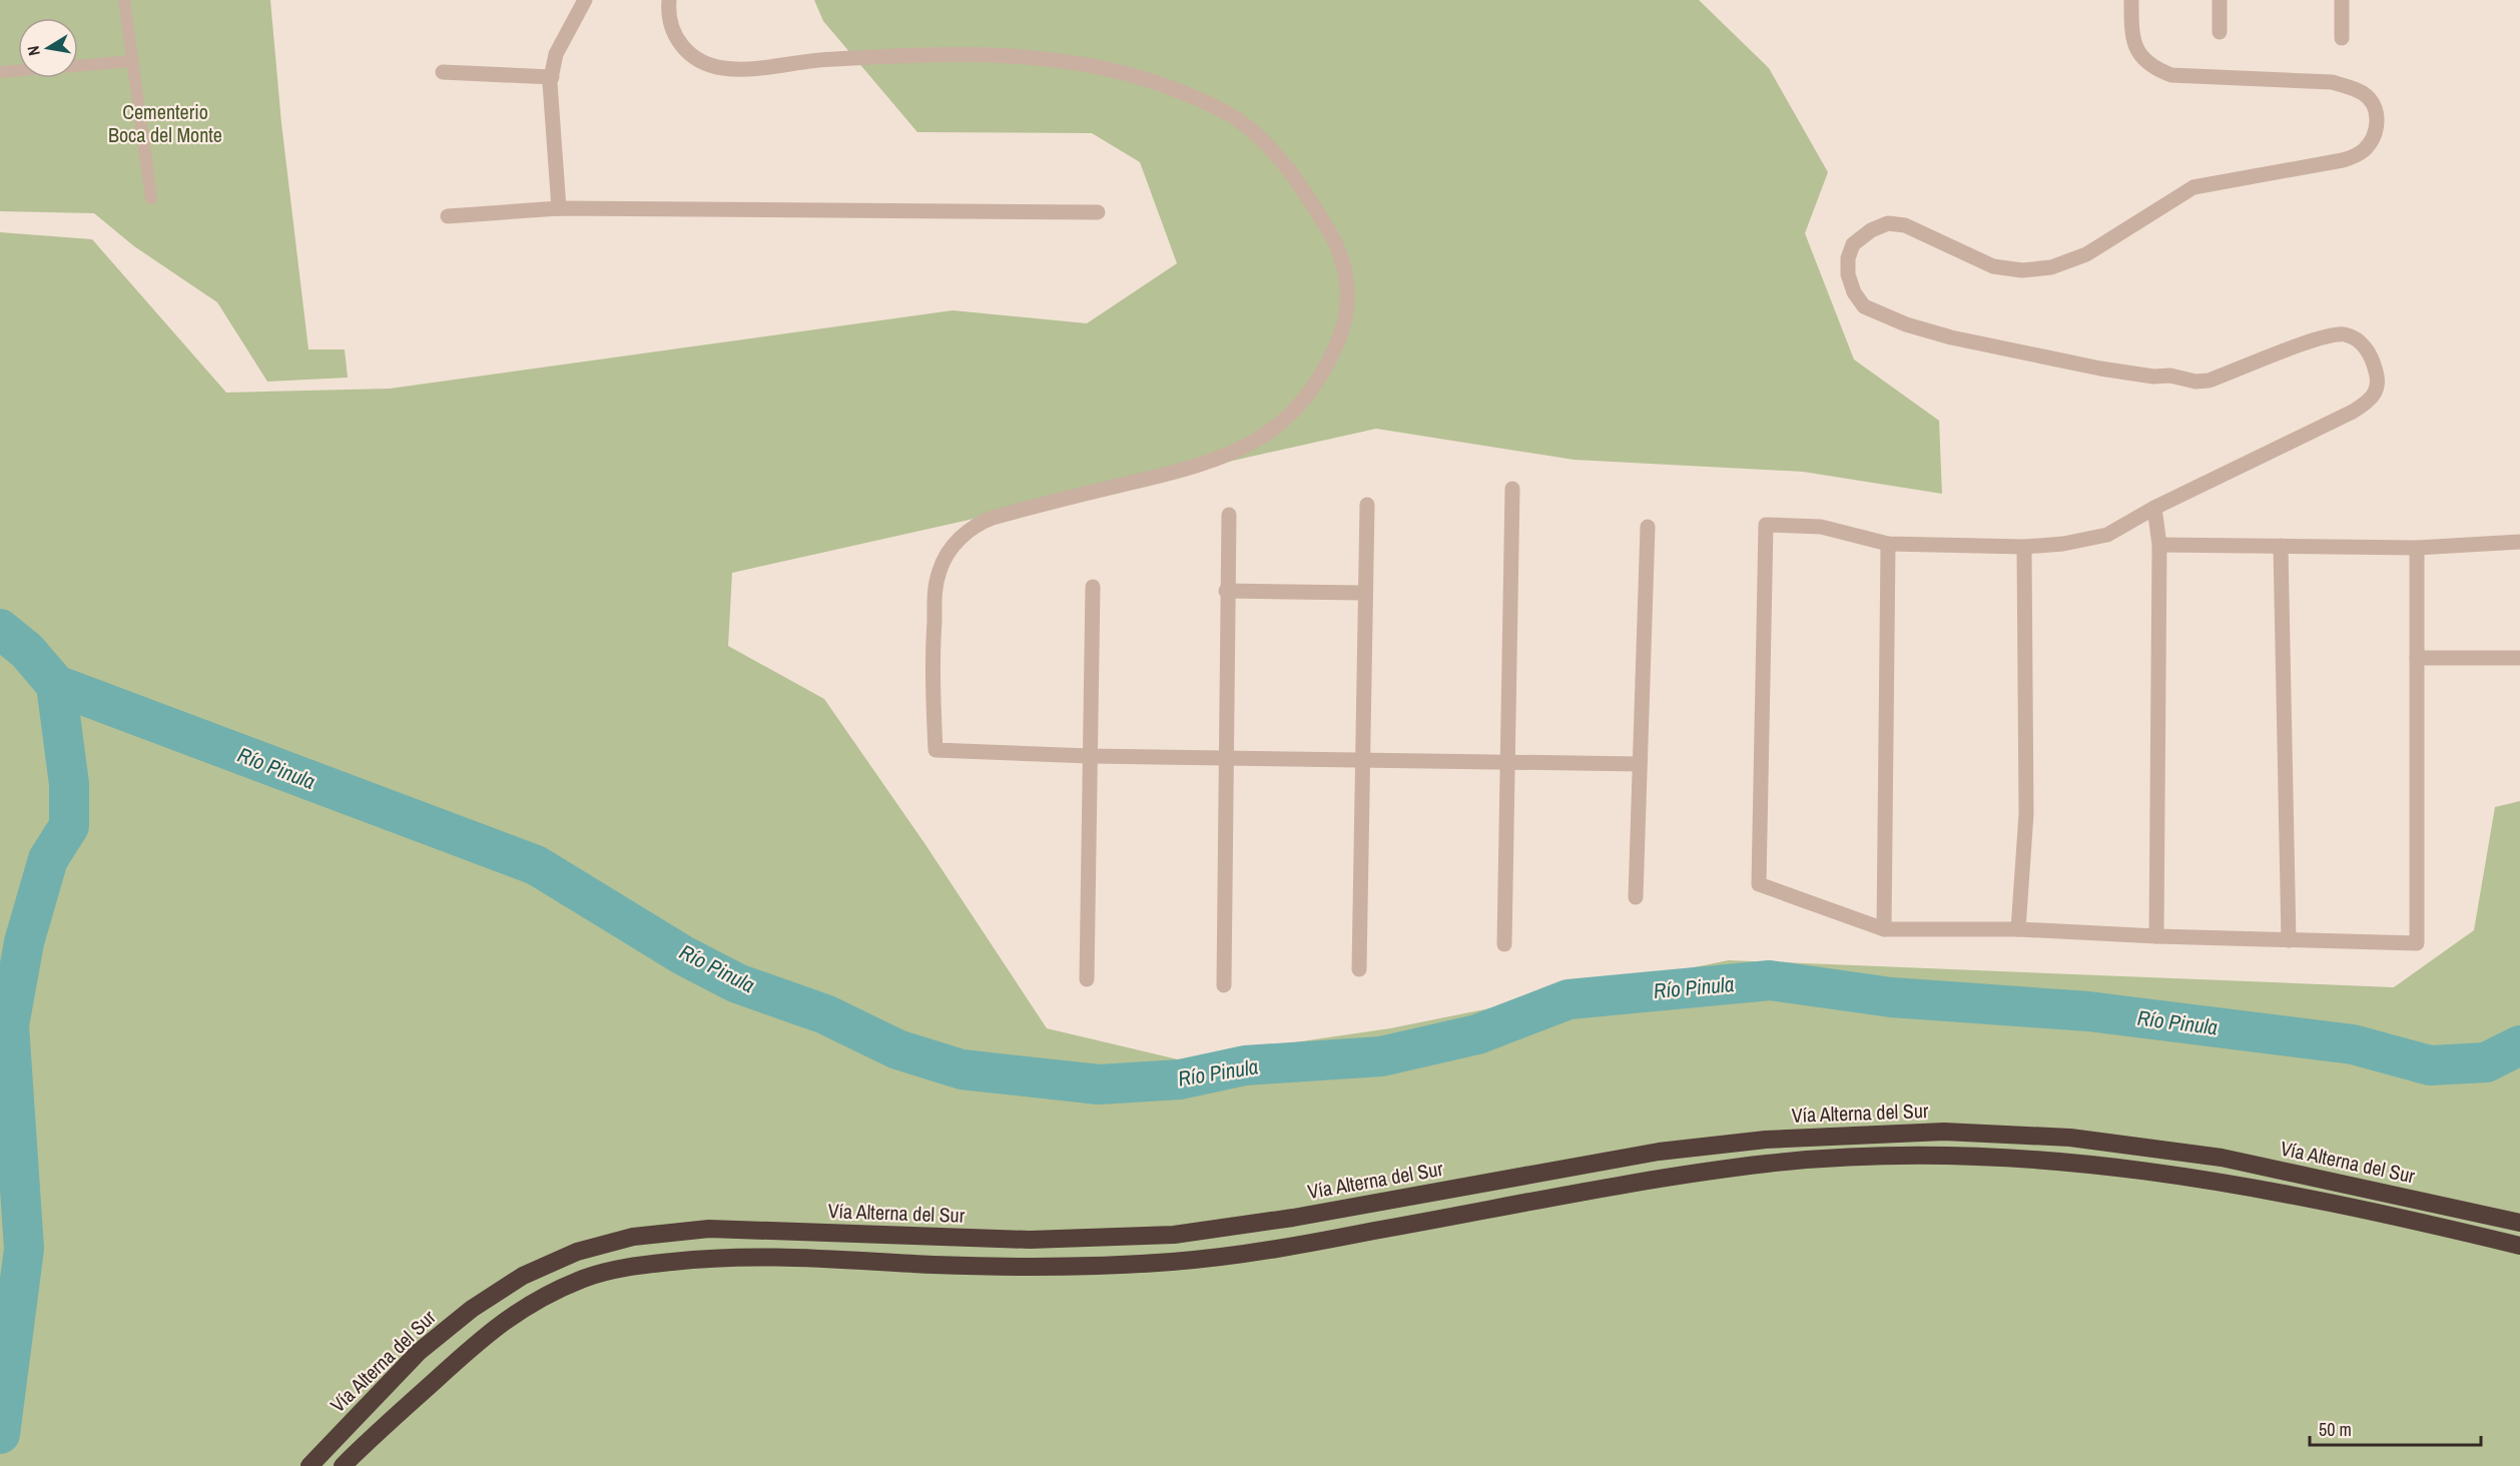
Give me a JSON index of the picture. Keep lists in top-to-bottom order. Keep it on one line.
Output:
{"streets":{"highway":["Vía Alterna del Sur"]},"water":["Río Pinula"],"parks":["Cementerio Boca del Monte"],"scale_bar":"50 m","north":"left"}
